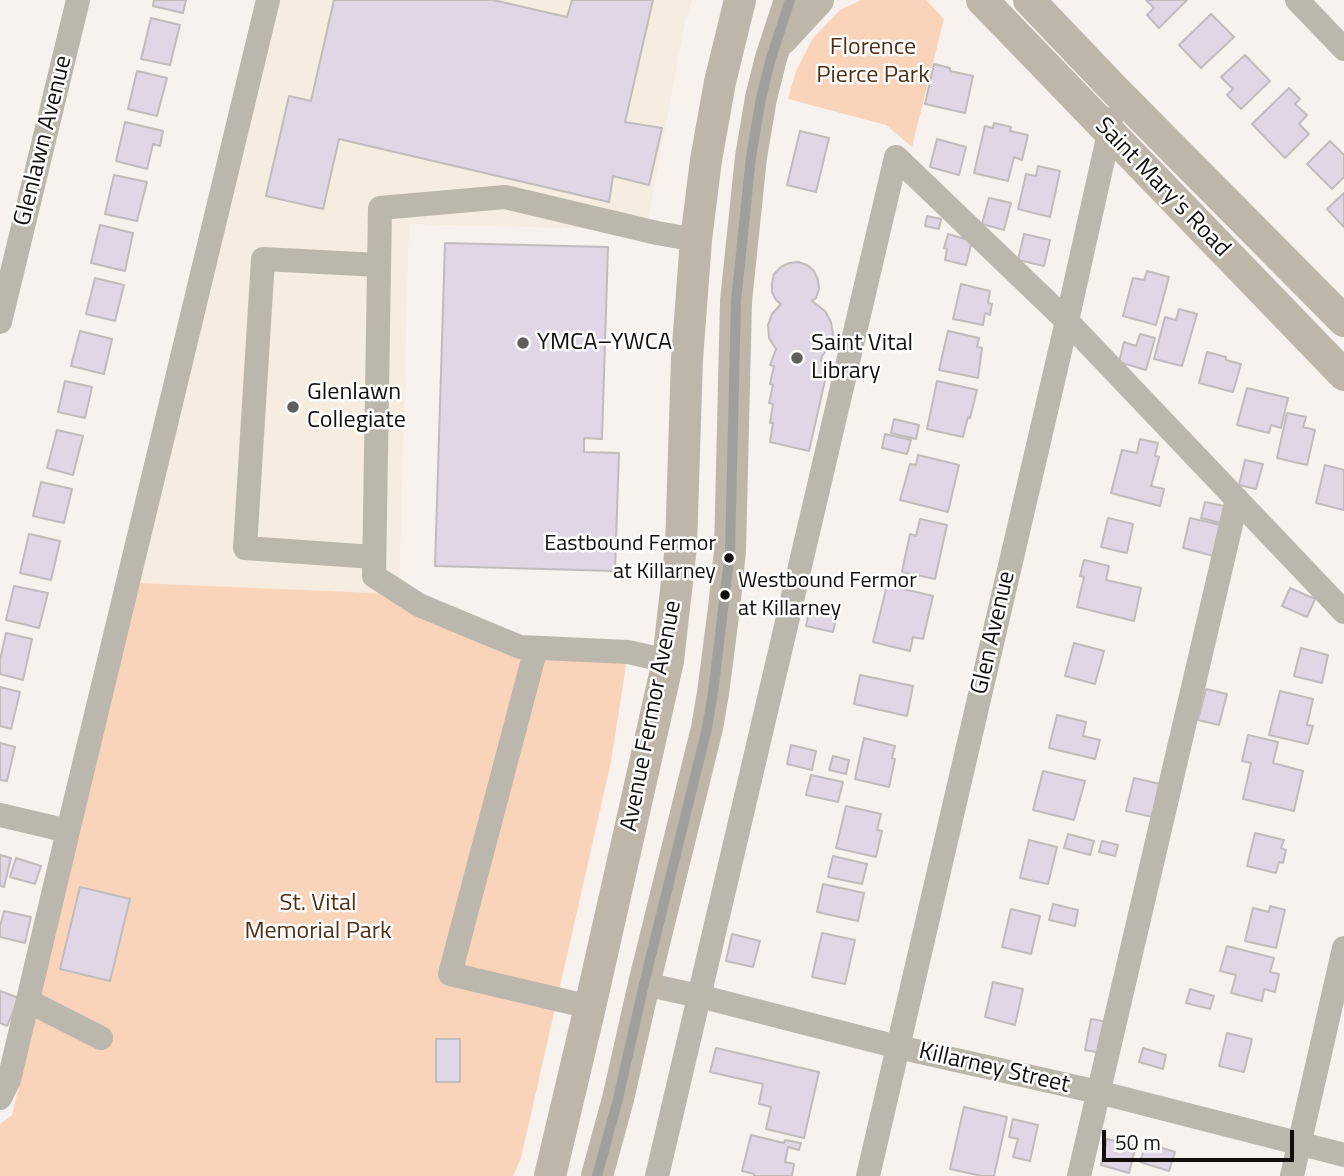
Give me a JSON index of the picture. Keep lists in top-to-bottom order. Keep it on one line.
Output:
{"streets":{"main road":["Saint Mary's Road","Avenue Fermor Avenue"],"street":["Glenlawn Avenue","Glen Avenue","Killarney Street"]},"crossings":[["Saint Mary's Road","Glen Avenue"],["Glen Avenue","Killarney Street"],["Avenue Fermor Avenue","Killarney Street"]],"parks":["Florence Pierce Park","St. Vital Memorial Park"],"places":["YMCA–YWCA","Saint Vital Library","Glenlawn Collegiate","Eastbound Fermor at Killarney","Westbound Fermor at Killarney"],"scale_bar":"50 m"}
